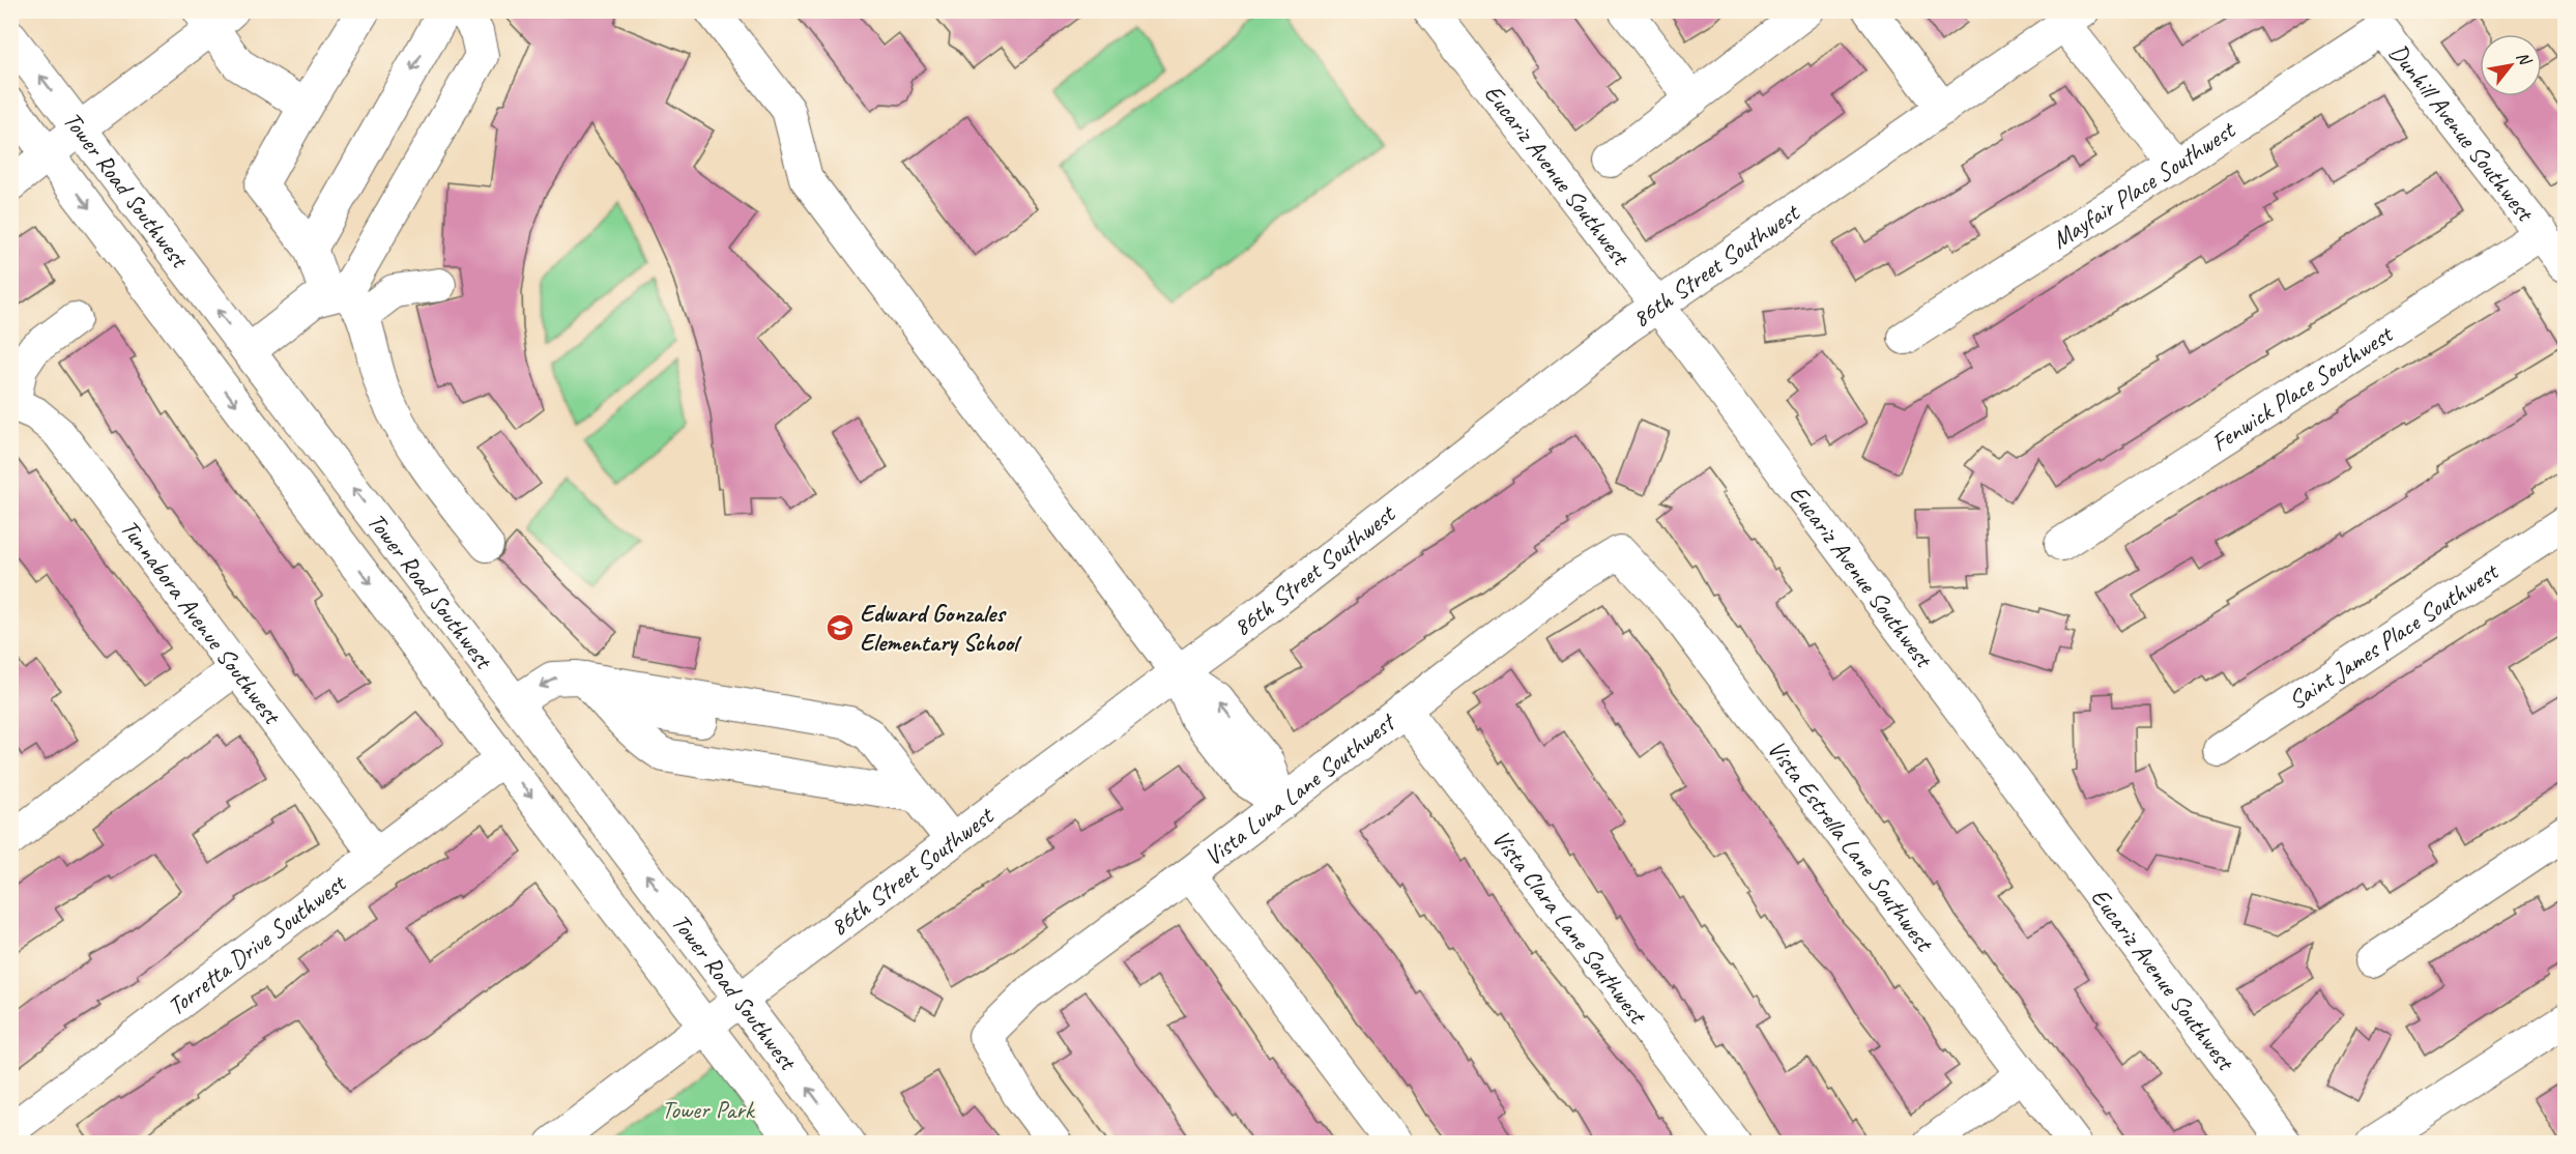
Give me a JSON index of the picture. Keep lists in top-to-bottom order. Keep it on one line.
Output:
{"streets":{"street":["Dunhill Avenue Southwest","Eucariz Avenue Southwest","Mayfair Place Southwest","Tower Road Southwest","86th Street Southwest","Fenwick Place Southwest","Tunnabora Avenue Southwest","Saint James Place Southwest","Vista Luna Lane Southwest","Vista Estrella Lane Southwest","Vista Clara Lane Southwest","Torretta Drive Southwest"]},"crossings":[["Dunhill Avenue Southwest","Mayfair Place Southwest"],["Dunhill Avenue Southwest","Fenwick Place Southwest"],["Eucariz Avenue Southwest","86th Street Southwest"],["Tower Road Southwest","86th Street Southwest"],["Tower Road Southwest","Torretta Drive Southwest"],["Tunnabora Avenue Southwest","Torretta Drive Southwest"],["Vista Luna Lane Southwest","Vista Estrella Lane Southwest"],["Vista Luna Lane Southwest","Vista Clara Lane Southwest"]],"parks":["Tower Park"],"places":{"school or university":["Edward Gonzales Elementary School"]},"north":"top right"}
